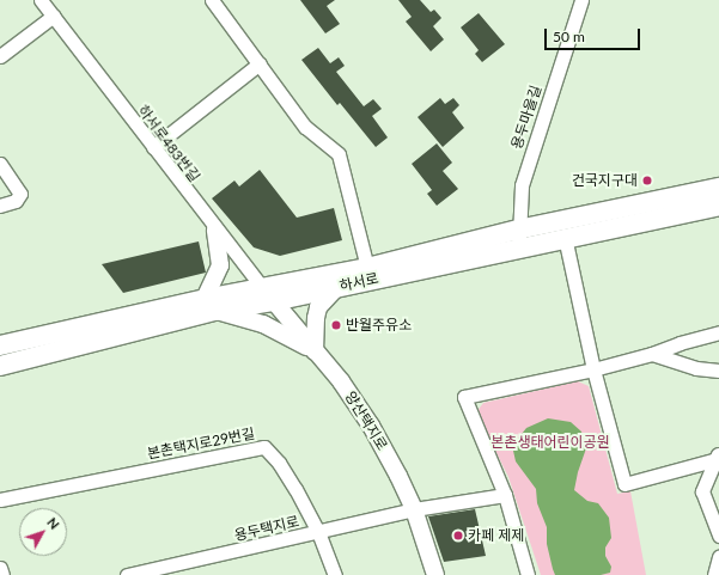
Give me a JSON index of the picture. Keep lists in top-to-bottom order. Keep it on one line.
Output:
{"streets":{"main road":["하서로"],"street":["용두마을길","하서로483번길","양산택지로","본촌택지로29번길","용두택지로"]},"crossings":[["용두마을길","하서로"],["하서로483번길","하서로"],["하서로483번길","양산택지로"],["하서로","양산택지로"],["양산택지로","용두택지로"],["본촌택지로29번길","용두택지로"]],"parks":["본촌생태어린이공원"],"places":["건국지구대","반월주유소","카페 제제"],"scale_bar":"50 m","north":"top right"}
